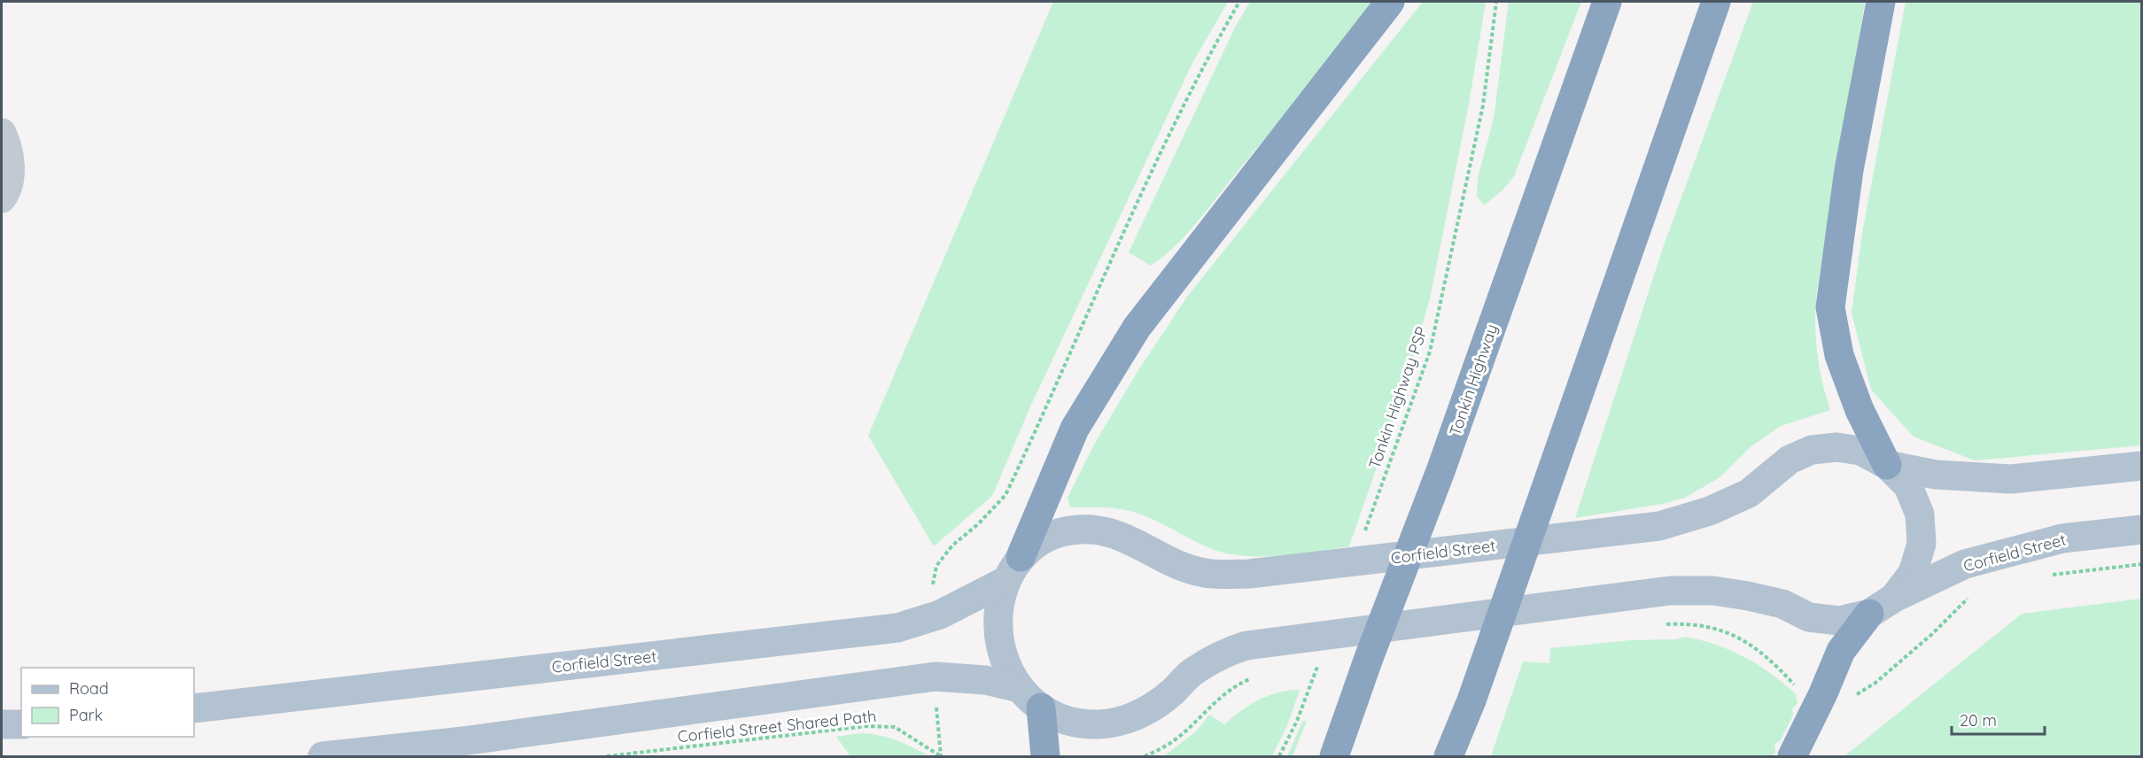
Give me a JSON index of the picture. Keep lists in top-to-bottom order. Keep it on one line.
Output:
{"streets":{"highway":["Tonkin Highway"],"main road":["Corfield Street"],"path":["Tonkin Highway PSP","Corfield Street Shared Path"]},"legend":["Road","Park"],"scale_bar":"20 m"}
